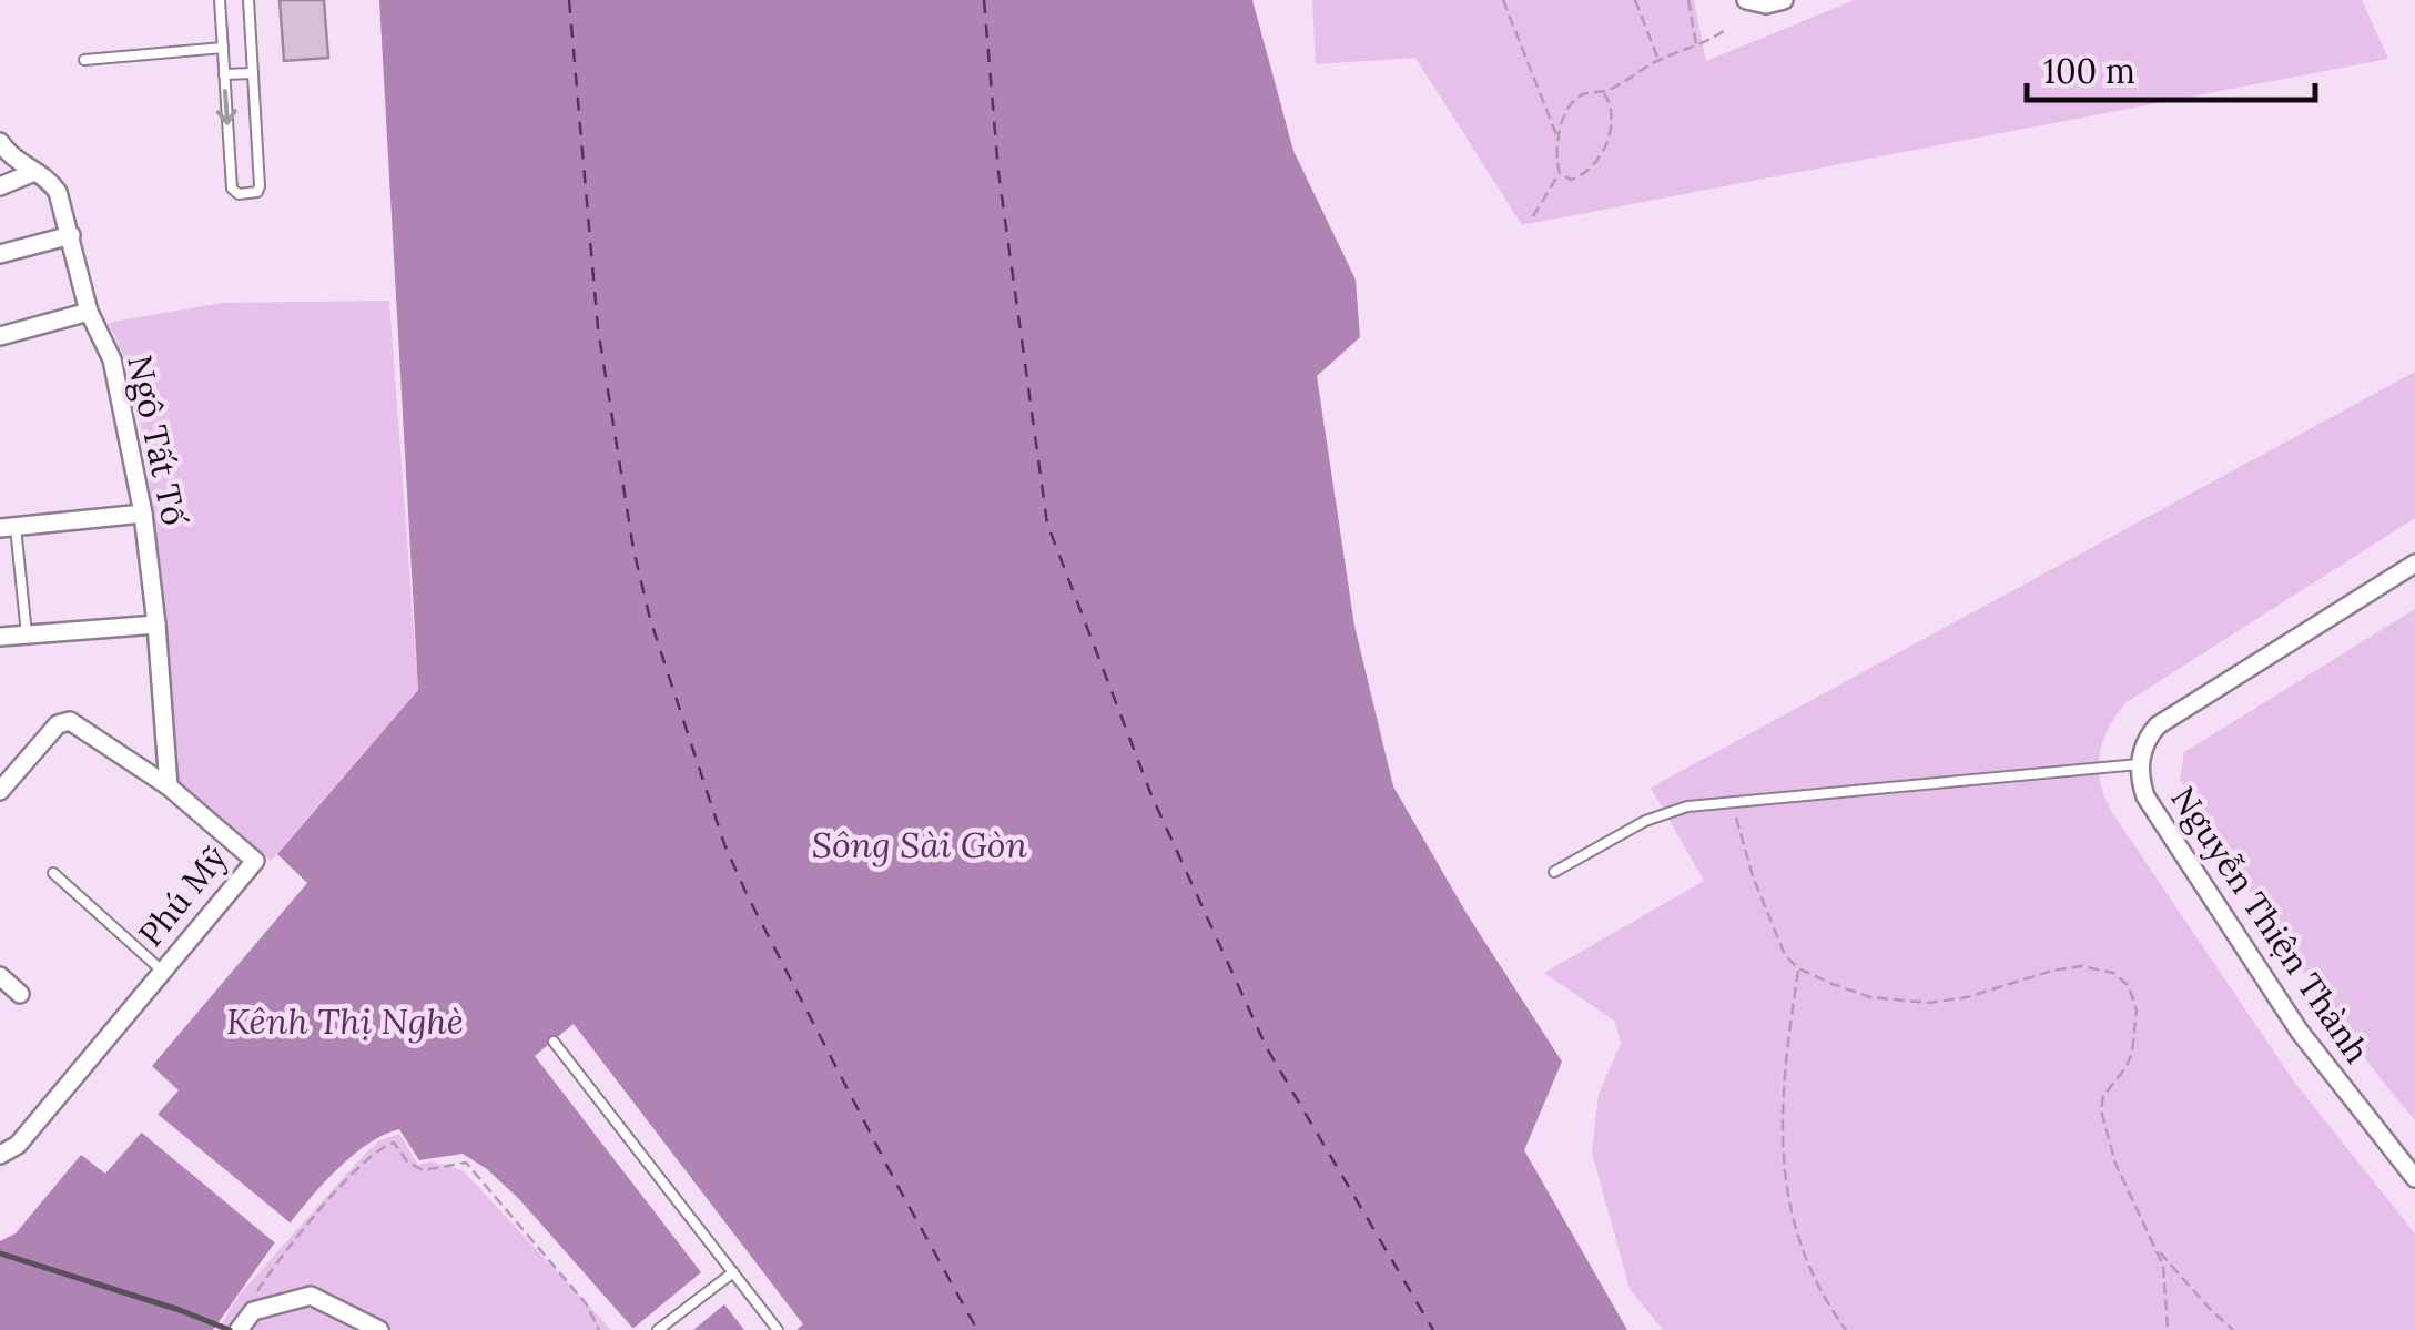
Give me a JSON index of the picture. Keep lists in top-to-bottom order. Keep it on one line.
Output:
{"streets":{"street":["Ngô Tất Tố","Phú Mỹ","Nguyễn Thiện Thành"]},"crossings":[["Ngô Tất Tố","Phú Mỹ"]],"water":["Sông Sài Gòn","Kênh Thị Nghè"],"scale_bar":"100 m"}
